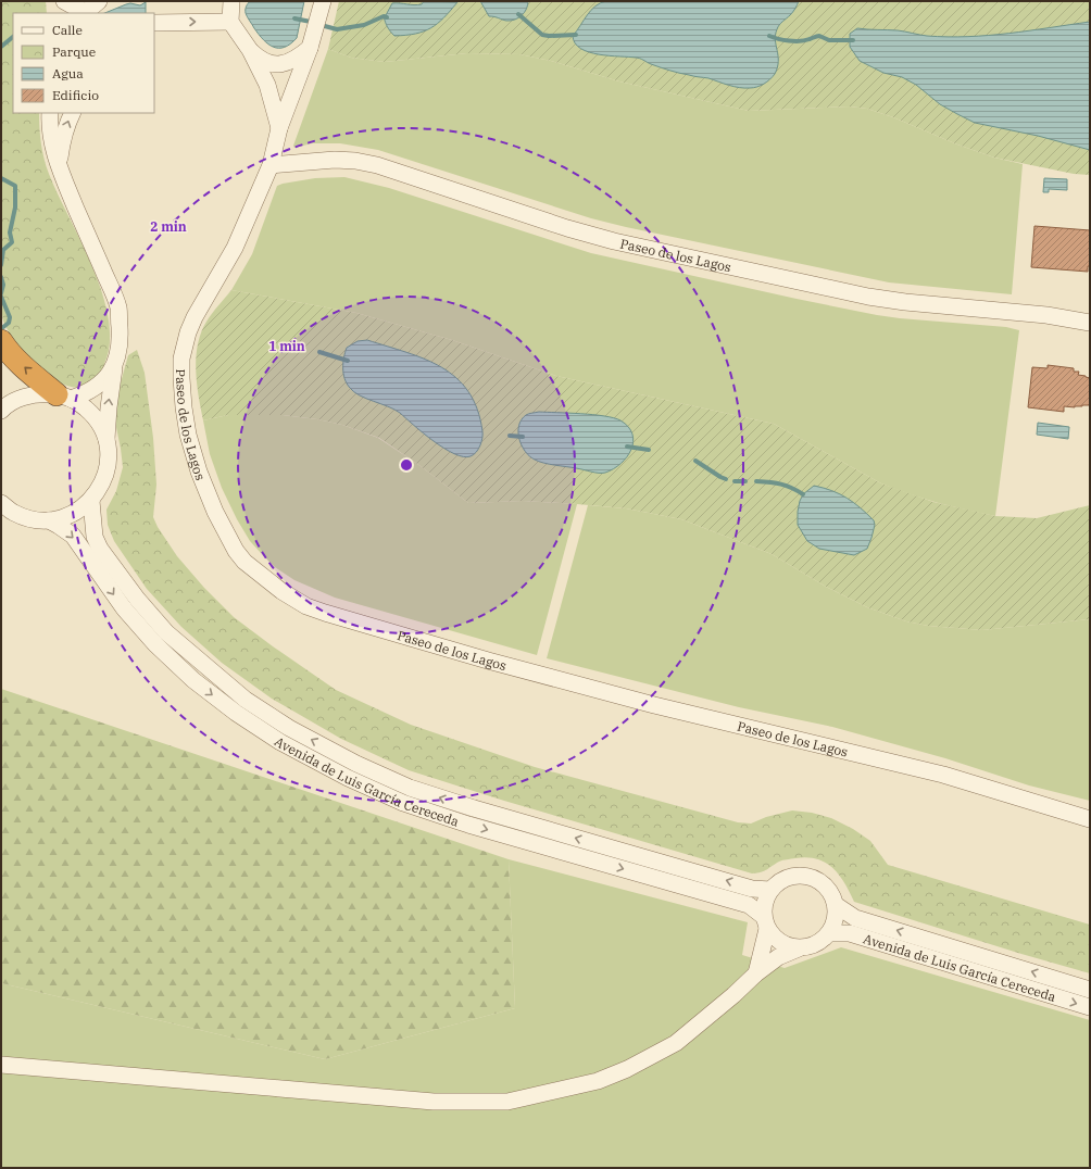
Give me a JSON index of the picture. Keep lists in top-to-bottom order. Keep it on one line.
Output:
{"streets":{"street":["Paseo de los Lagos","Avenida de Luis García Cereceda"]},"legend":["Calle","Parque","Agua","Edificio"],"rings":["2 min","1 min"]}
